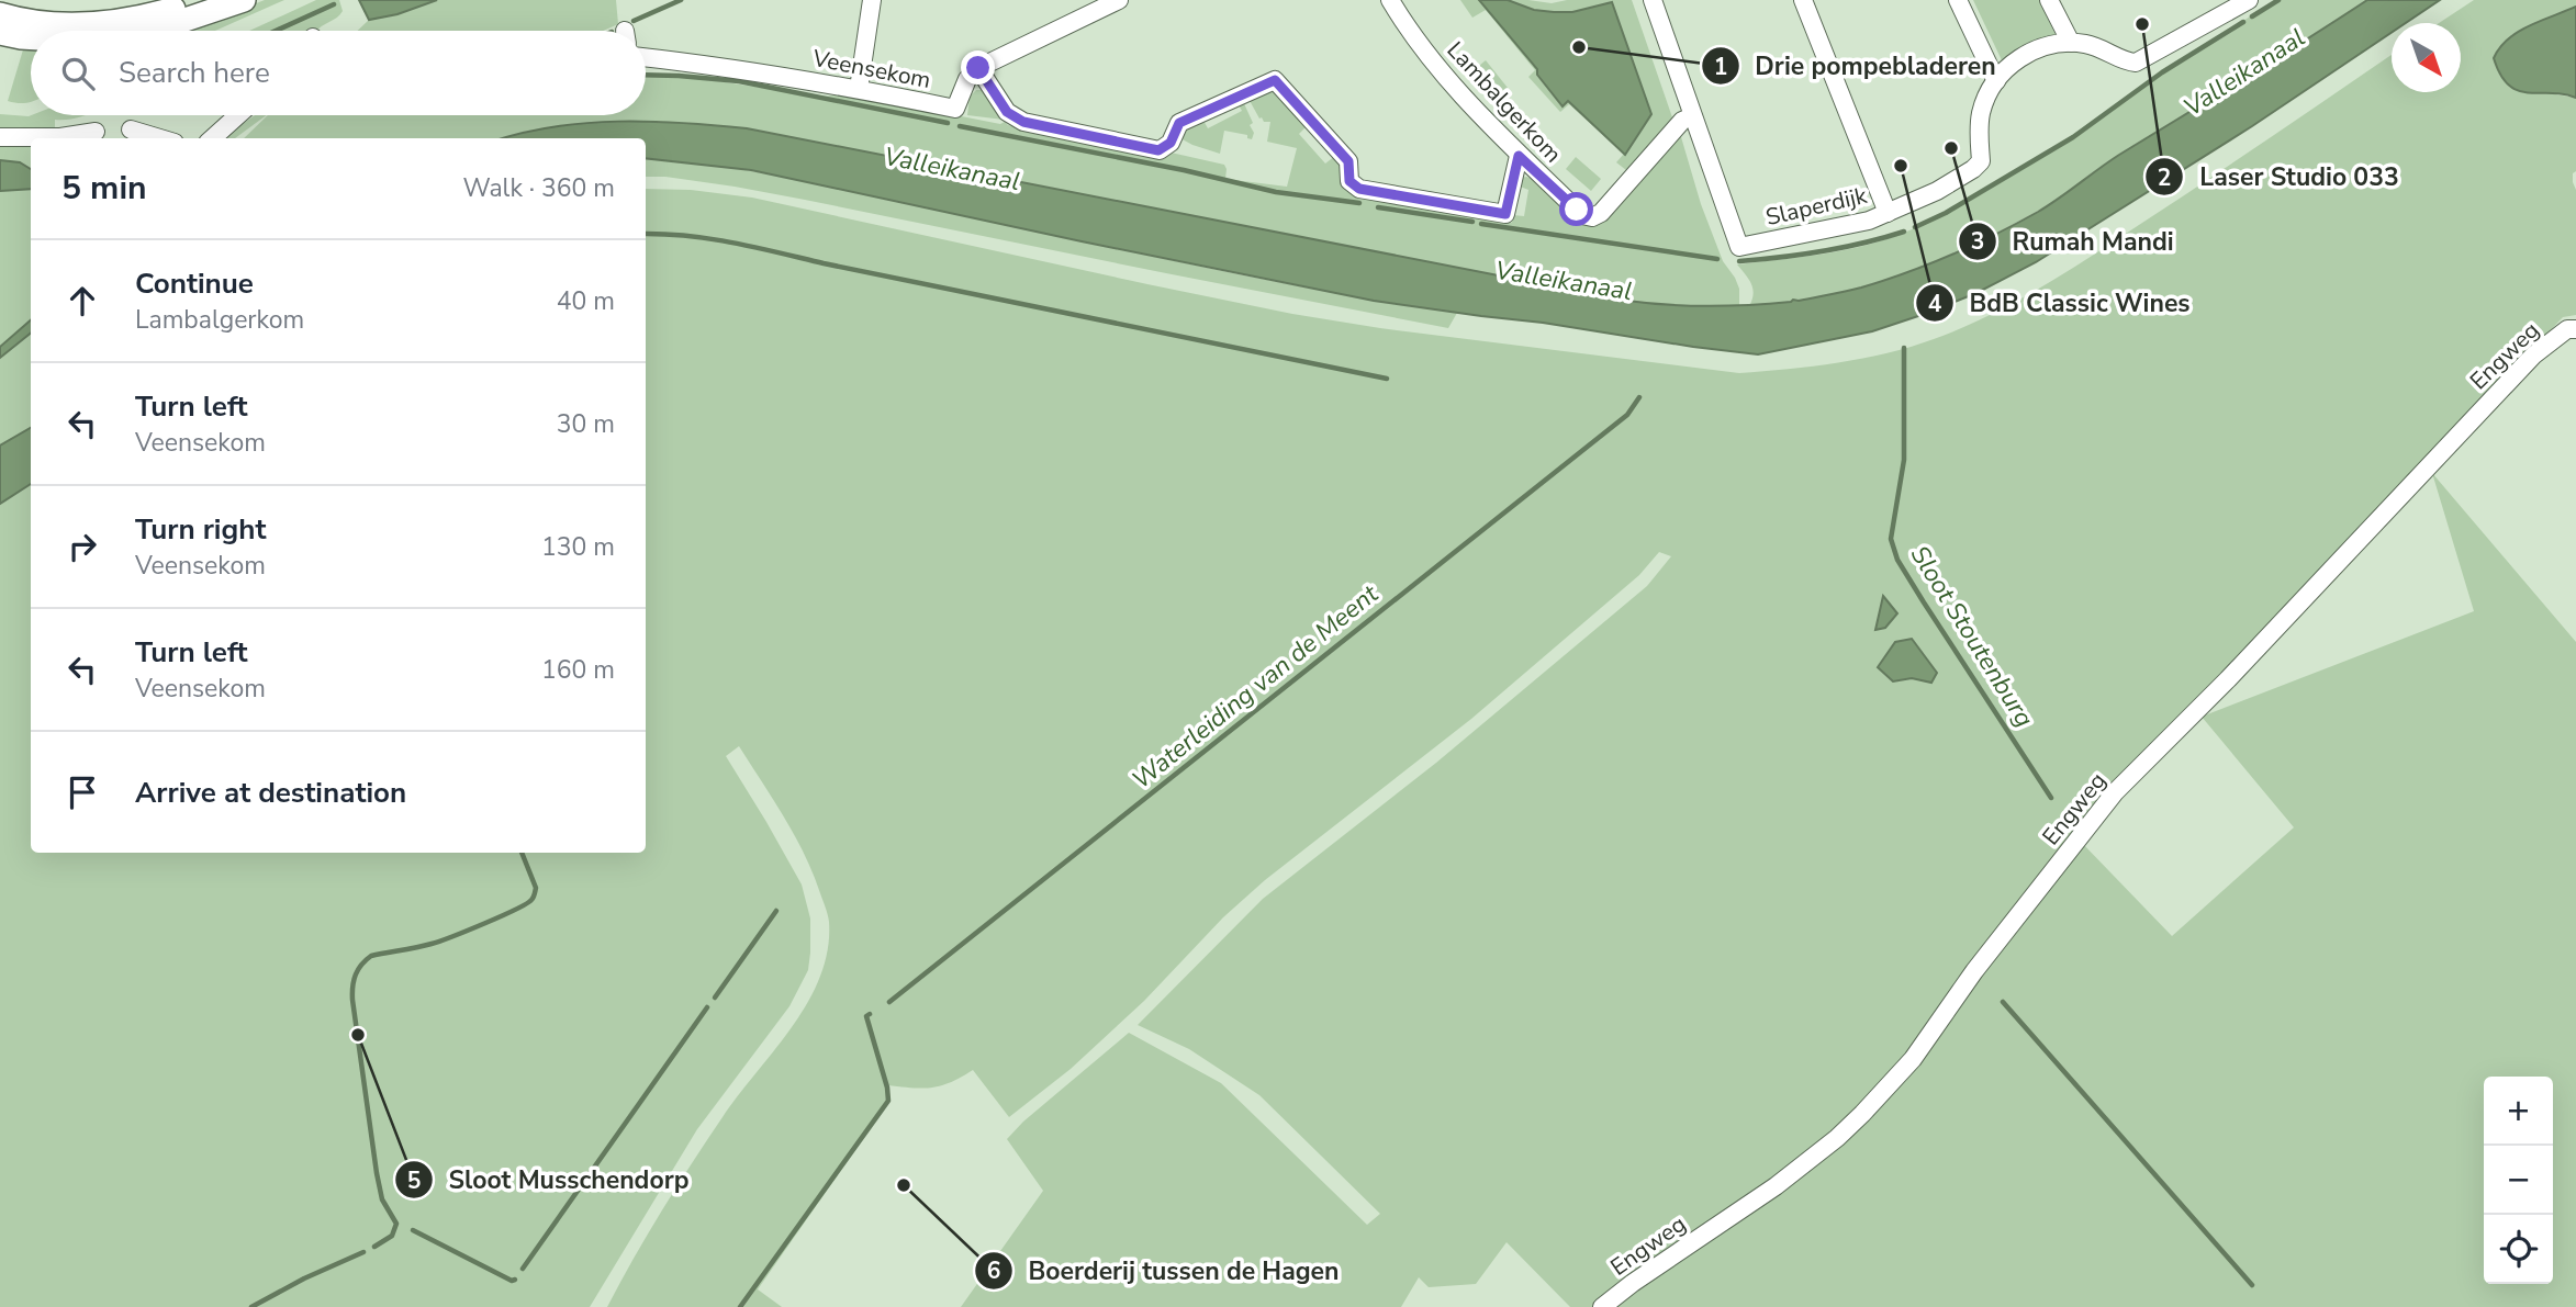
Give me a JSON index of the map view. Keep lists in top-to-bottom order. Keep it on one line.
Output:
{"streets":{"street":["Veensekom","Lambalgerkom","Slaperdijk","Engweg"]},"crossings":[["Lambalgerkom","Slaperdijk"]],"water":["Valleikanaal","Sloot Stoutenburg","Waterleiding van de Meent"],"places":["Laser Studio 033","Drie pompebladeren","Rumah Mandi","BdB Classic Wines","Sloot Musschendorp","Boerderij tussen de Hagen"],"north":"bottom right","page":{"search":"Search here","heading":["5 min","Walk · 360 m"],"list":[["Continue","Lambalgerkom","40 m"],["Turn left","Veensekom","30 m"],["Turn right","Veensekom","130 m"],["Turn left","Veensekom","160 m"],"Arrive at destination"],"map_buttons":["+","−"]}}
